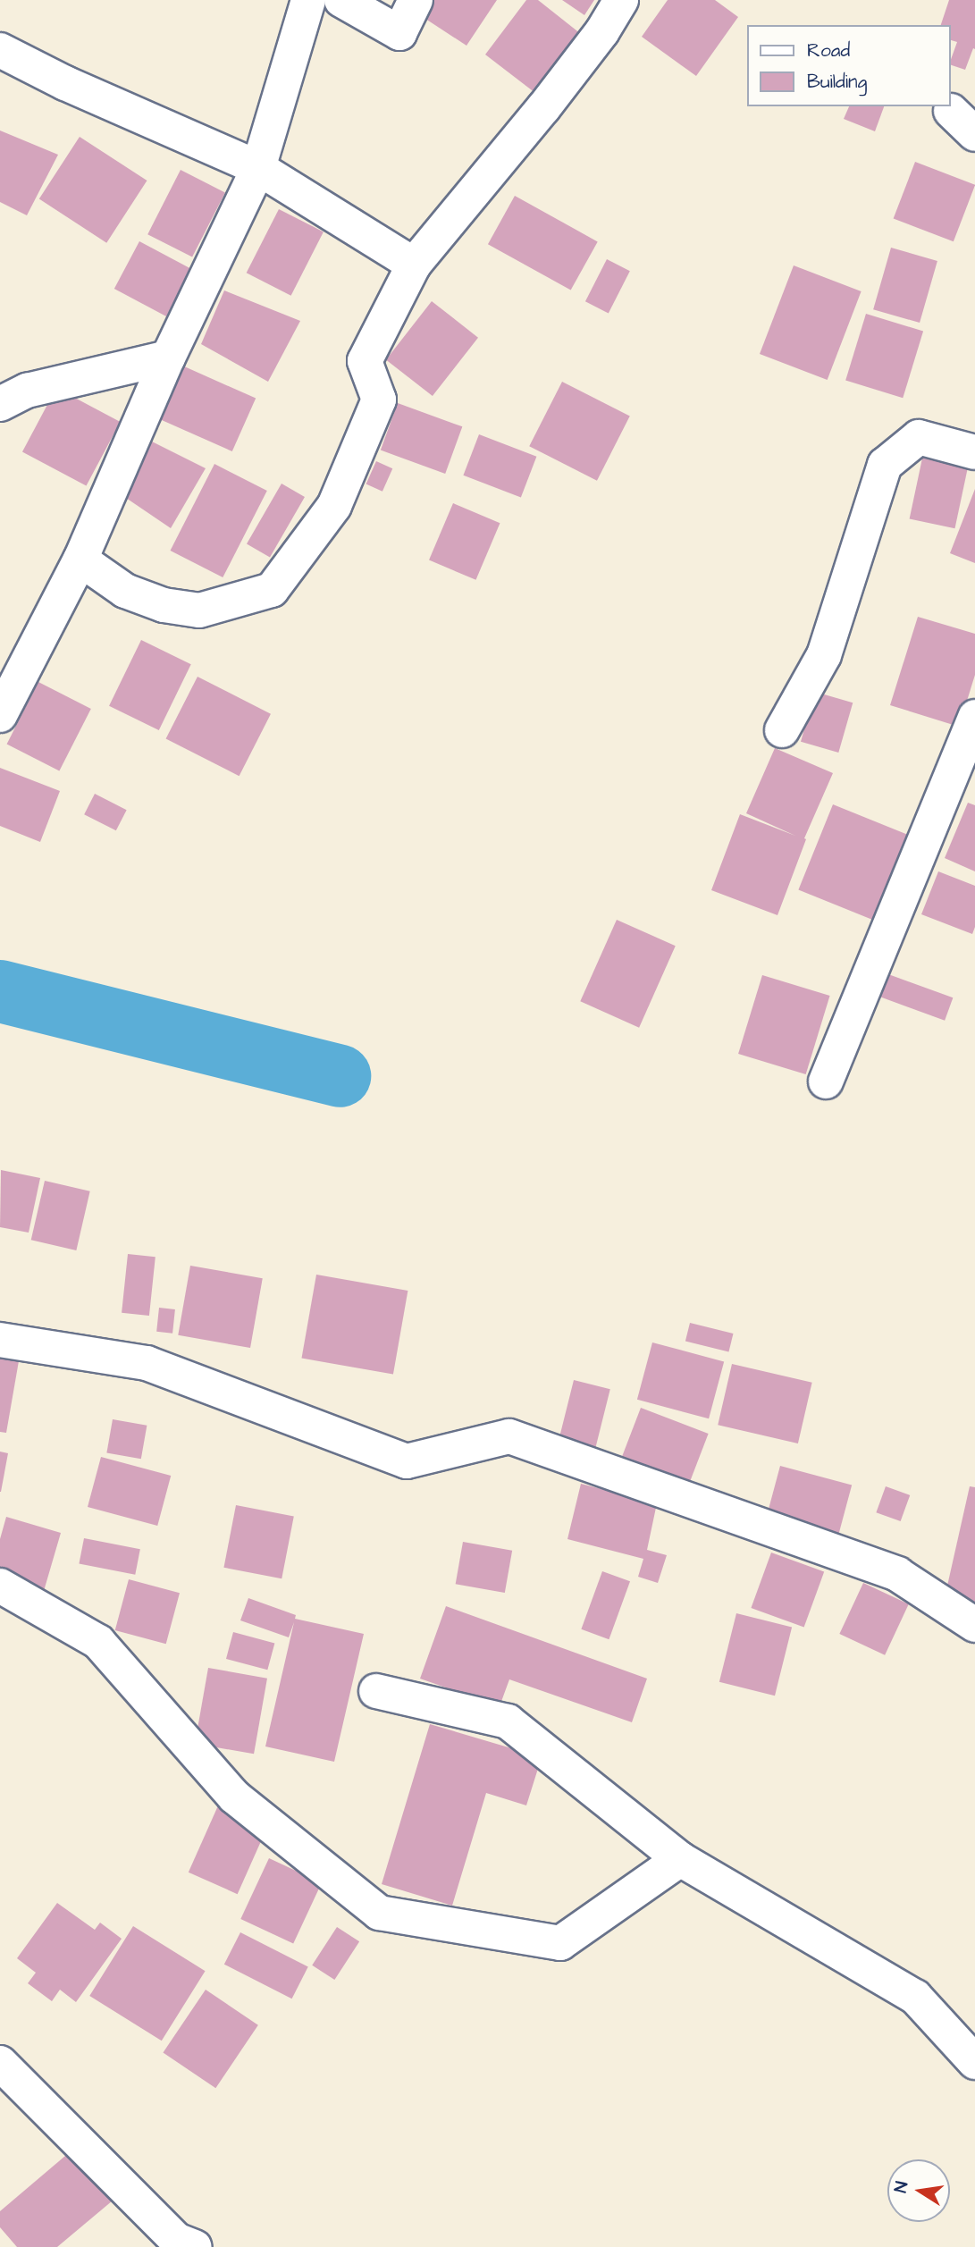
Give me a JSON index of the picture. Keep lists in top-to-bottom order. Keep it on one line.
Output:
{"legend":["Road","Building"],"north":"left"}
